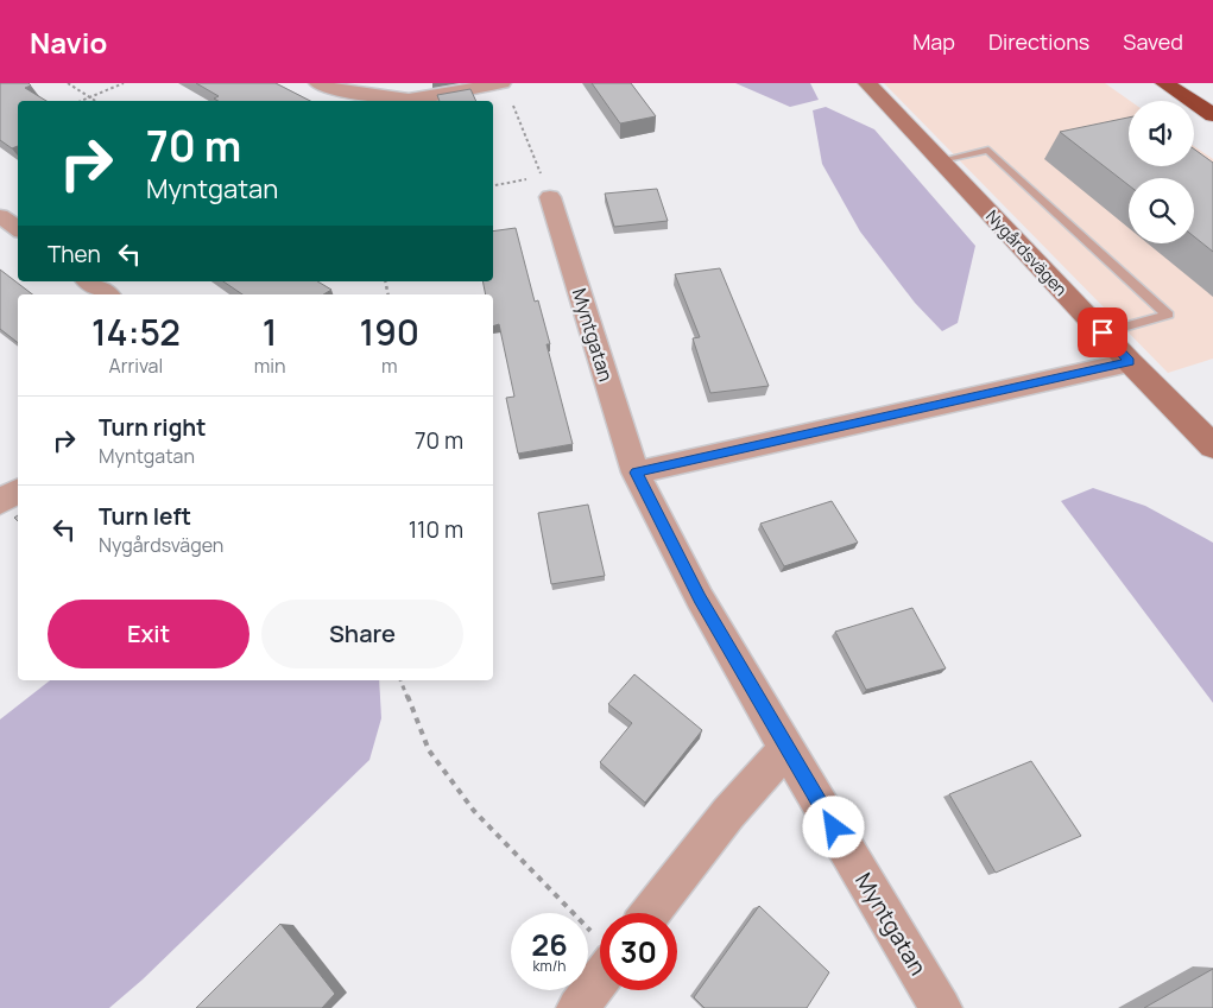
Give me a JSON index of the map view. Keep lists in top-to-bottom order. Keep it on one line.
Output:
{"streets":{"street":["Nygårdsvägen","Myntgatan"]},"page":{"header":"Navio","nav":["Map","Directions","Saved"],"turn":["70 m","Myntgatan"],"then":"Then","eta":["14:52","Arrival","1","min","190","m"],"list":[{"name":"Turn right","note":"Myntgatan","value":"70 m"},{"name":"Turn left","note":"Nygårdsvägen","value":"110 m"}],"buttons":["Exit","Share"],"speed":"26 km/h","limit":"30"}}
